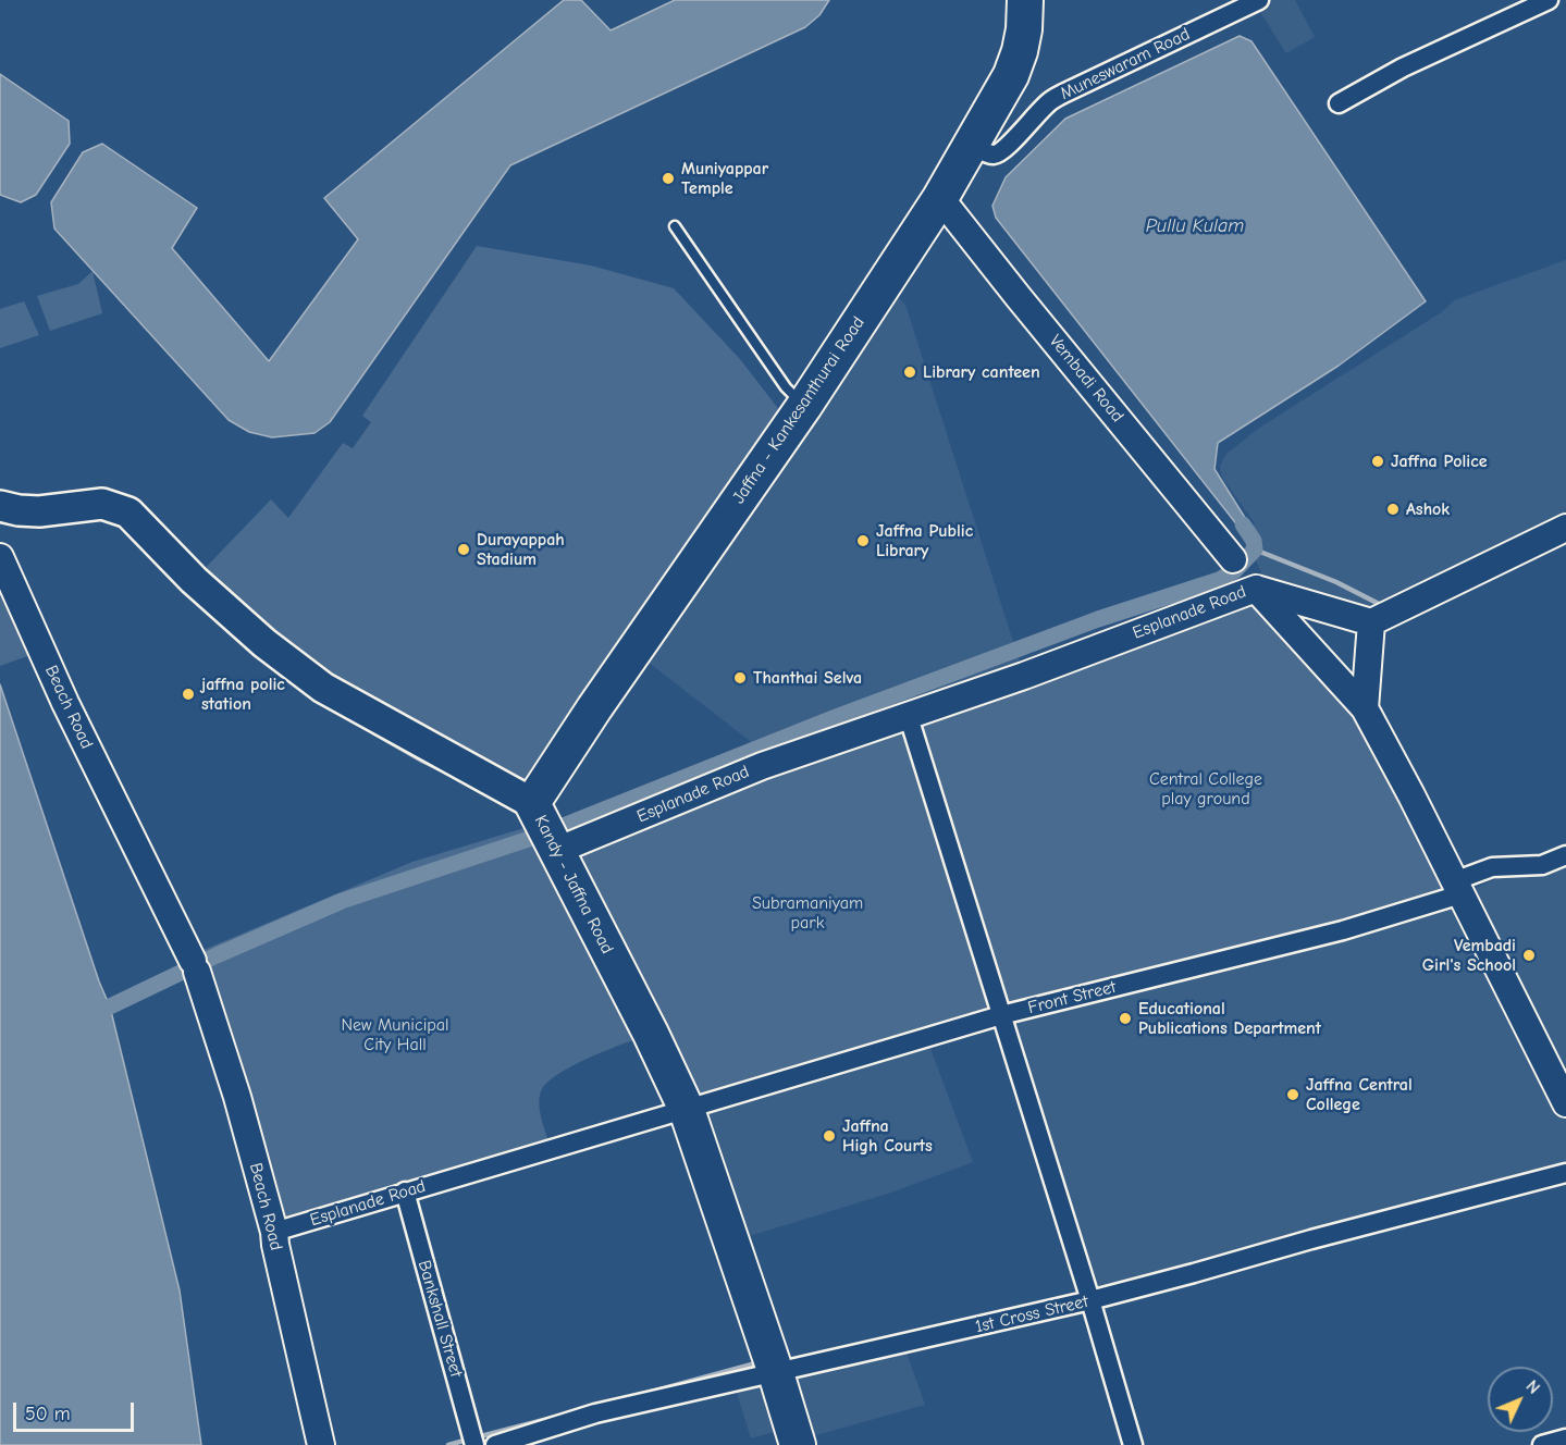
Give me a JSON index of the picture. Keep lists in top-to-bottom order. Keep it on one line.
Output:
{"streets":{"highway":["Jaffna - Kankesanthurai Road","Kandy - Jaffna Road"],"street":["Muneswaram Road","Vembadi Road","Esplanade Road","Beach Road","Front Street","1st Cross Street","Bankshall Street"]},"crossings":[["Muneswaram Road","Jaffna - Kankesanthurai Road"],["Vembadi Road","Jaffna - Kankesanthurai Road"],["Vembadi Road","Esplanade Road"],["Jaffna - Kankesanthurai Road","Kandy - Jaffna Road"],["Esplanade Road","Beach Road"],["Esplanade Road","Kandy - Jaffna Road"],["Esplanade Road","Front Street"],["Esplanade Road","Bankshall Street"],["Kandy - Jaffna Road","Front Street"],["Kandy - Jaffna Road","1st Cross Street"]],"water":["Pullu Kulam"],"parks":["Central College play ground","Subramaniyam park","New Municipal City Hall"],"places":["Muniyappar Temple","Library canteen","Jaffna Police","Ashok","Jaffna Public Library","Durayappah Stadium","Thanthai Selva","jaffna polic station","Vembadi Girl's School","Educational Publications Department","Jaffna Central College","Jaffna High Courts"],"scale_bar":"50 m","north":"top right"}
